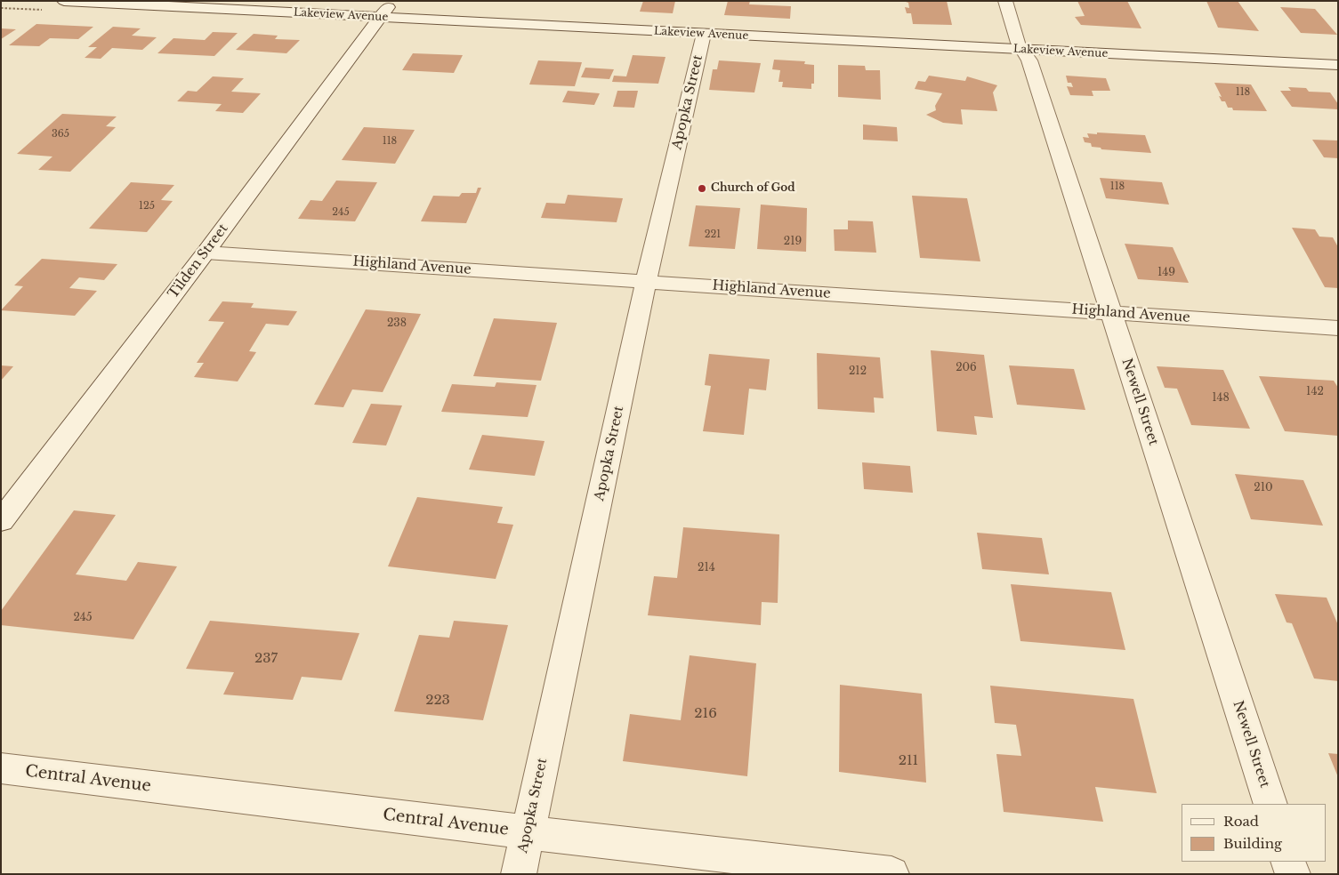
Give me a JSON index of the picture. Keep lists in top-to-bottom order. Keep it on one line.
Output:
{"streets":{"street":["Lakeview Avenue","Apopka Street","Tilden Street","Highland Avenue","Newell Street","Central Avenue"]},"crossings":[["Lakeview Avenue","Apopka Street"],["Lakeview Avenue","Tilden Street"],["Lakeview Avenue","Newell Street"],["Apopka Street","Highland Avenue"],["Apopka Street","Central Avenue"],["Tilden Street","Highland Avenue"],["Highland Avenue","Newell Street"]],"places":["Church of God"],"house_numbers":["118","365","118","118","125","245","221","219","149","238","206","212","142","148","210","214","245","237","223","216","211"],"legend":["Road","Building"]}
